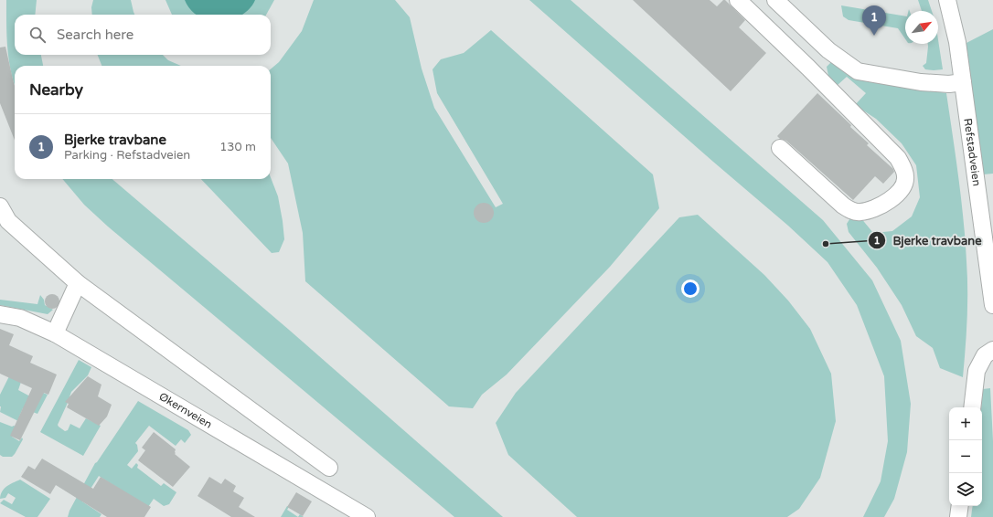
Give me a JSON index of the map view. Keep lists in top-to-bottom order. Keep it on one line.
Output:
{"streets":{"street":["Refstadveien","Økernveien"]},"places":["Bjerke travbane"],"north":"top right","page":{"pins":"1","search":"Search here","heading":"Nearby","list":[{"mark":"1","name":"Bjerke travbane","note":"Parking · Refstadveien","value":"130 m"}],"map_buttons":["+","−"]}}
